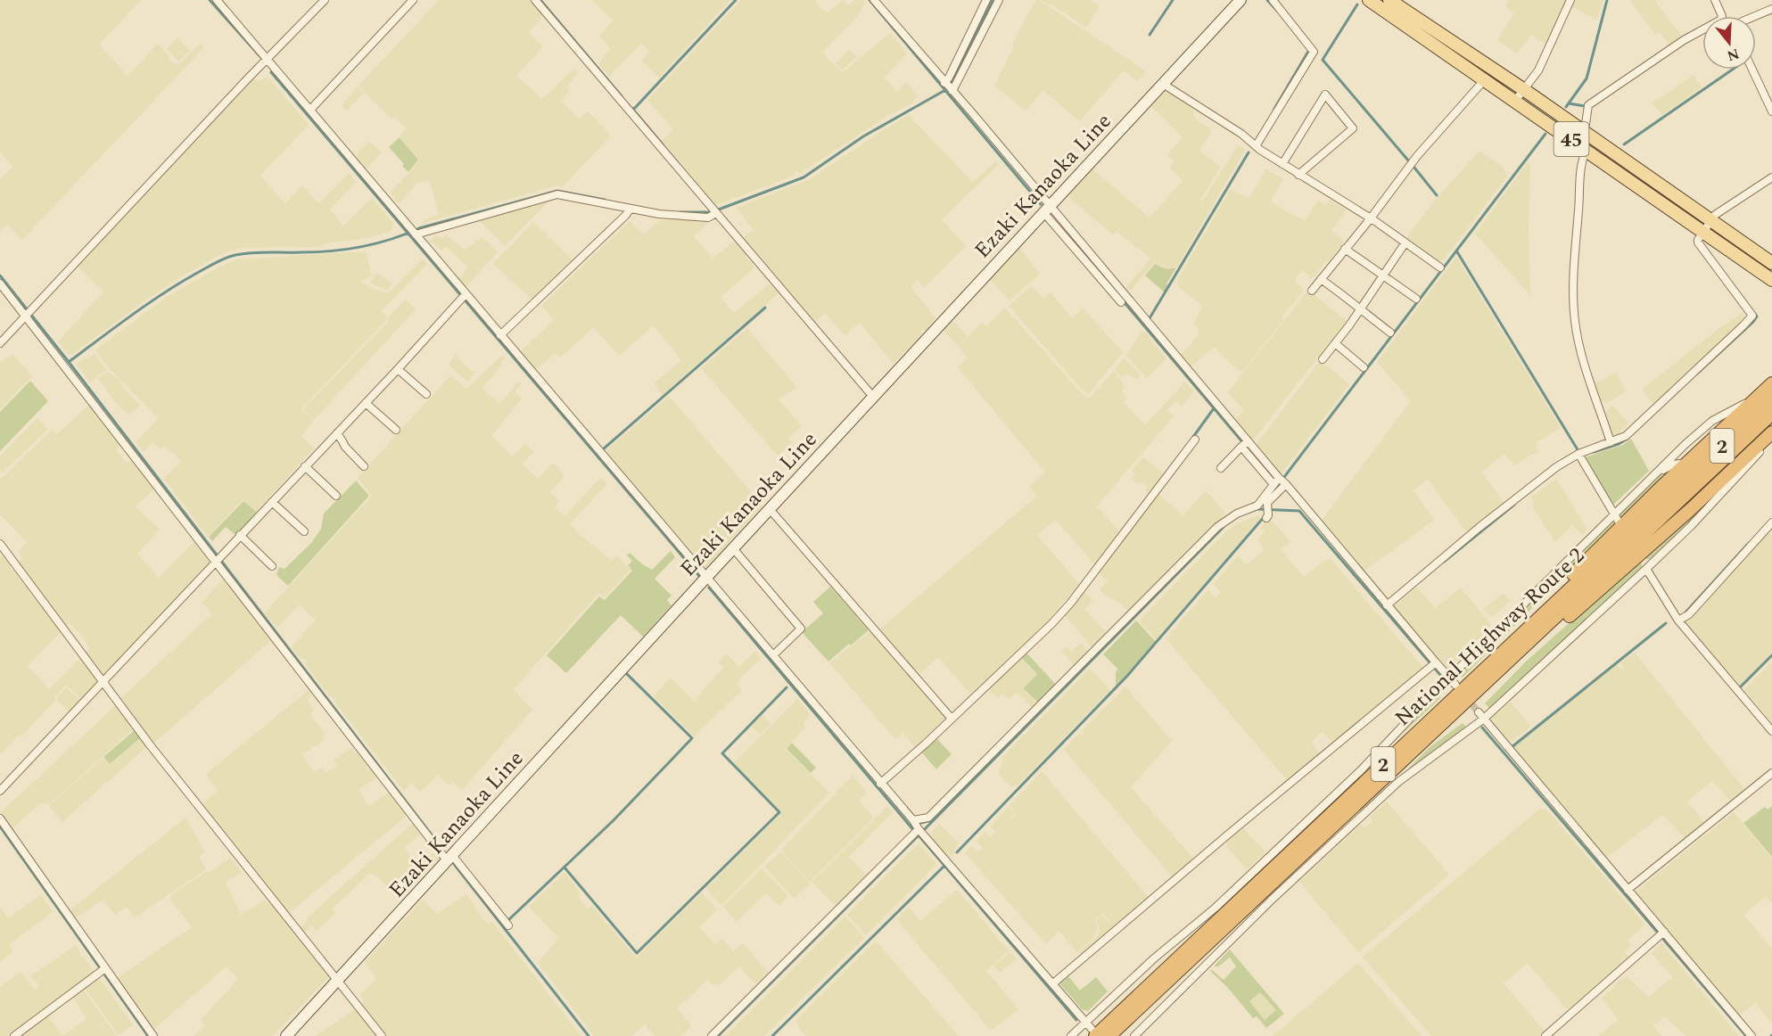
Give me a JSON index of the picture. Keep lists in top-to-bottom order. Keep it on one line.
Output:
{"streets":{"highway":["2","National Highway Route 2"],"main road":["45","Ezaki Kanaoka Line"]},"north":"bottom"}
